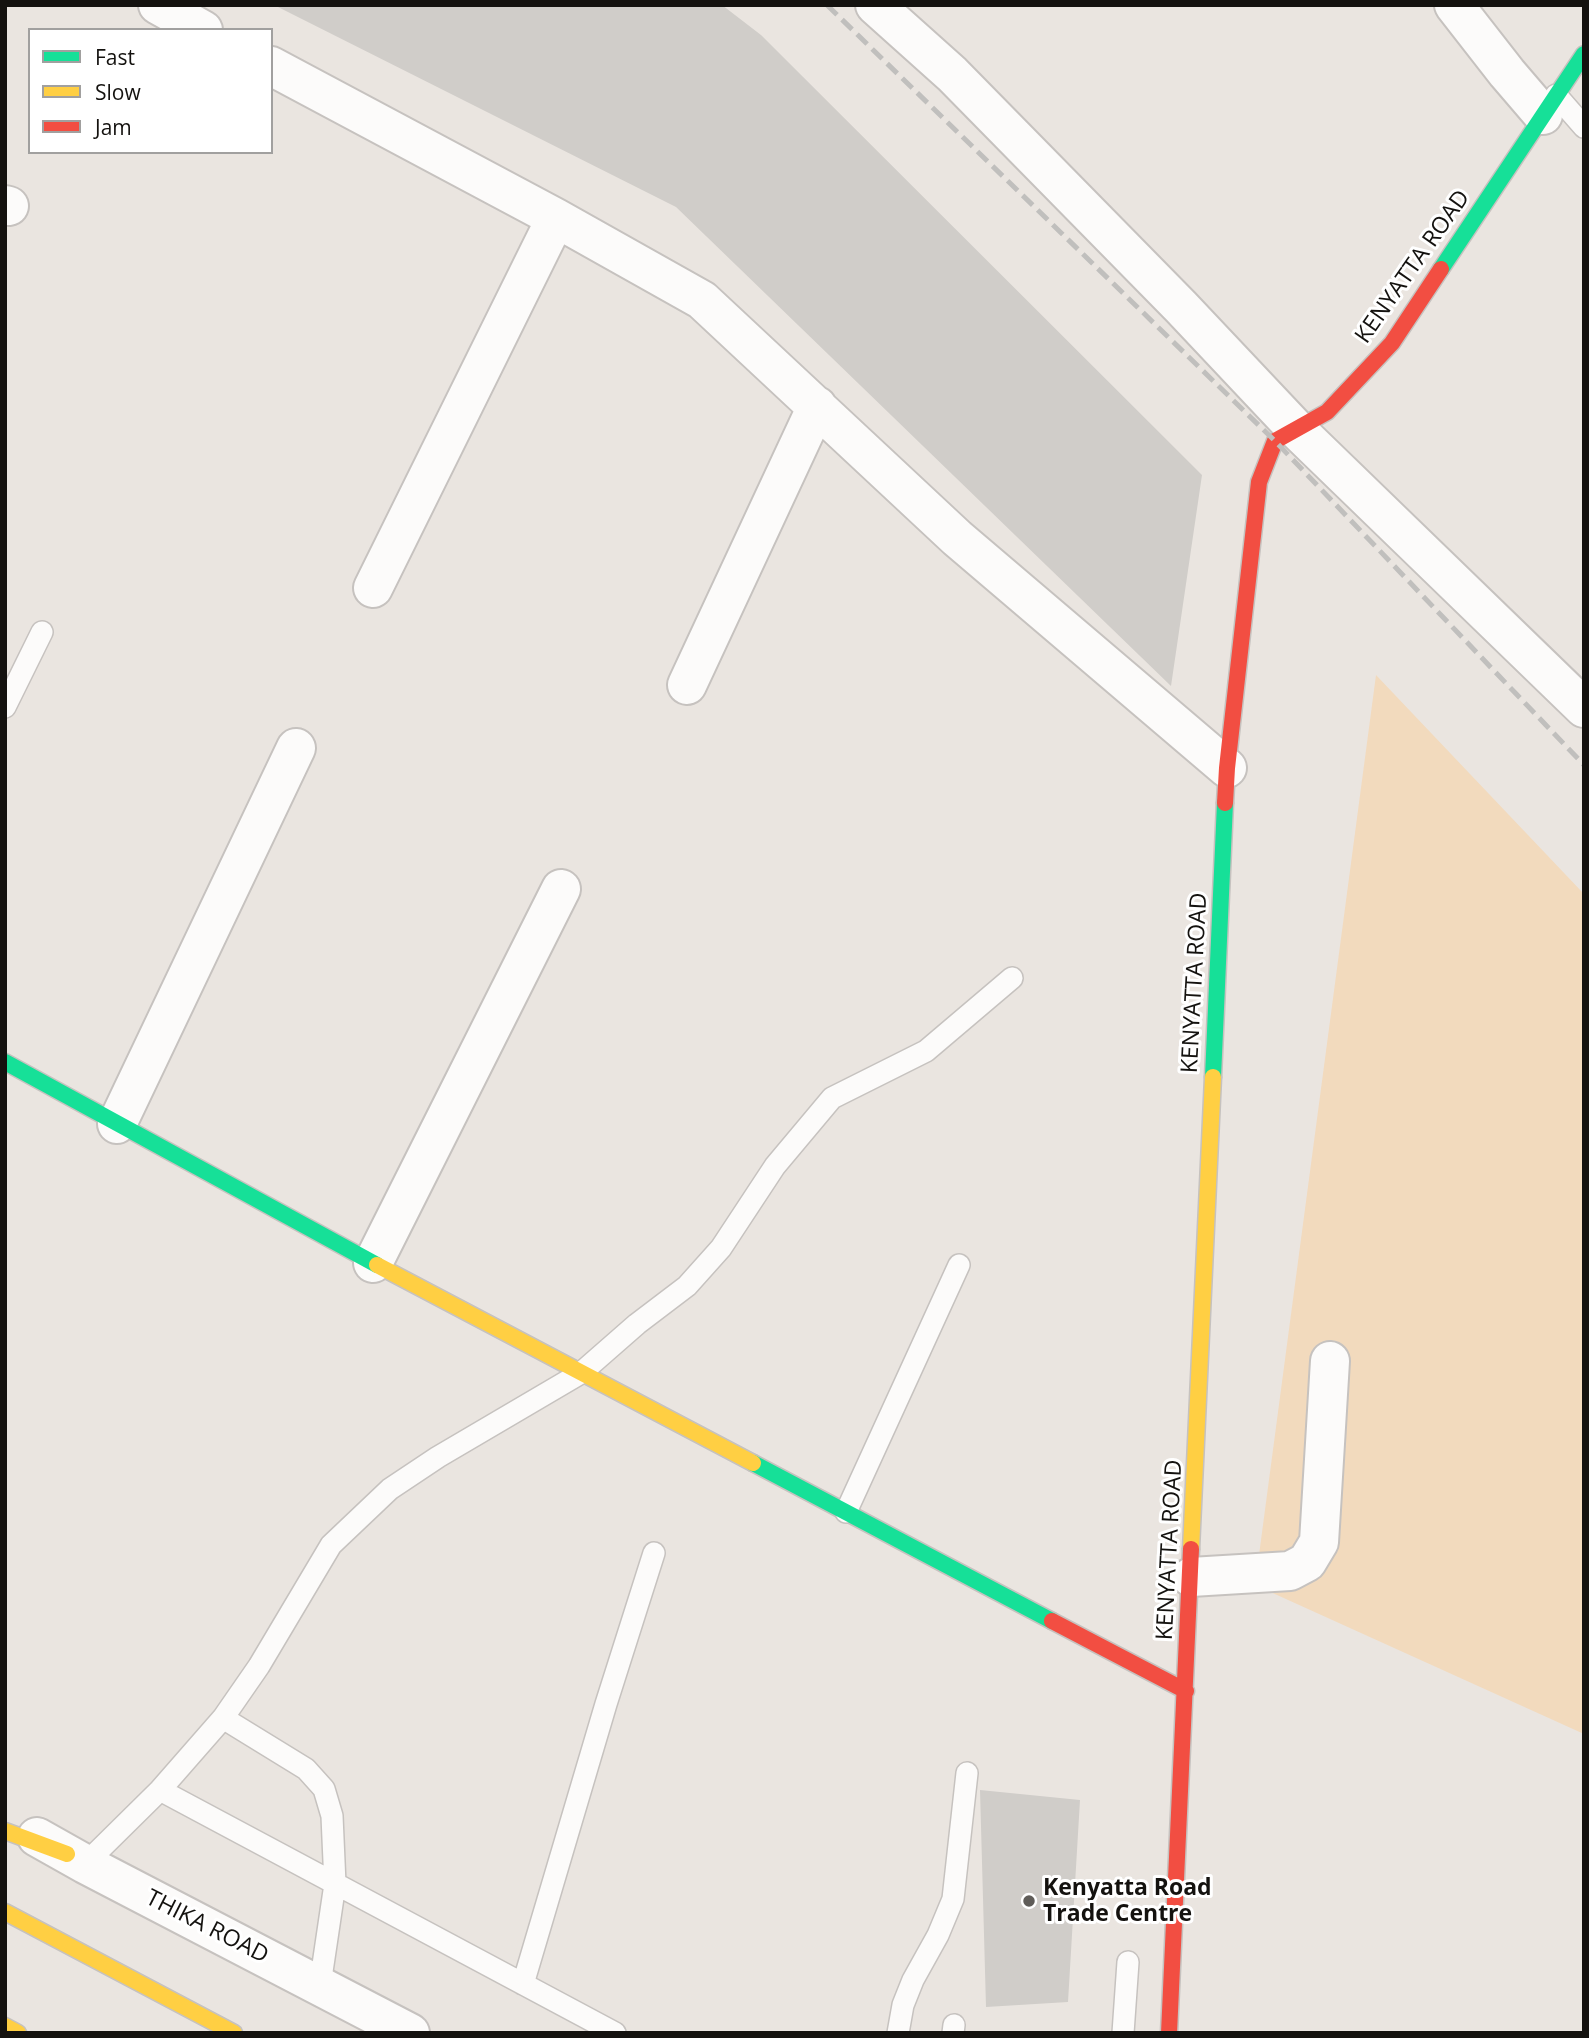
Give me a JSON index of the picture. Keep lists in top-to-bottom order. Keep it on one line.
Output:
{"streets":{"main road":["KENYATTA ROAD"],"street":["THIKA ROAD"]},"places":["Kenyatta Road Trade Centre"],"legend":["Fast","Slow","Jam"]}
